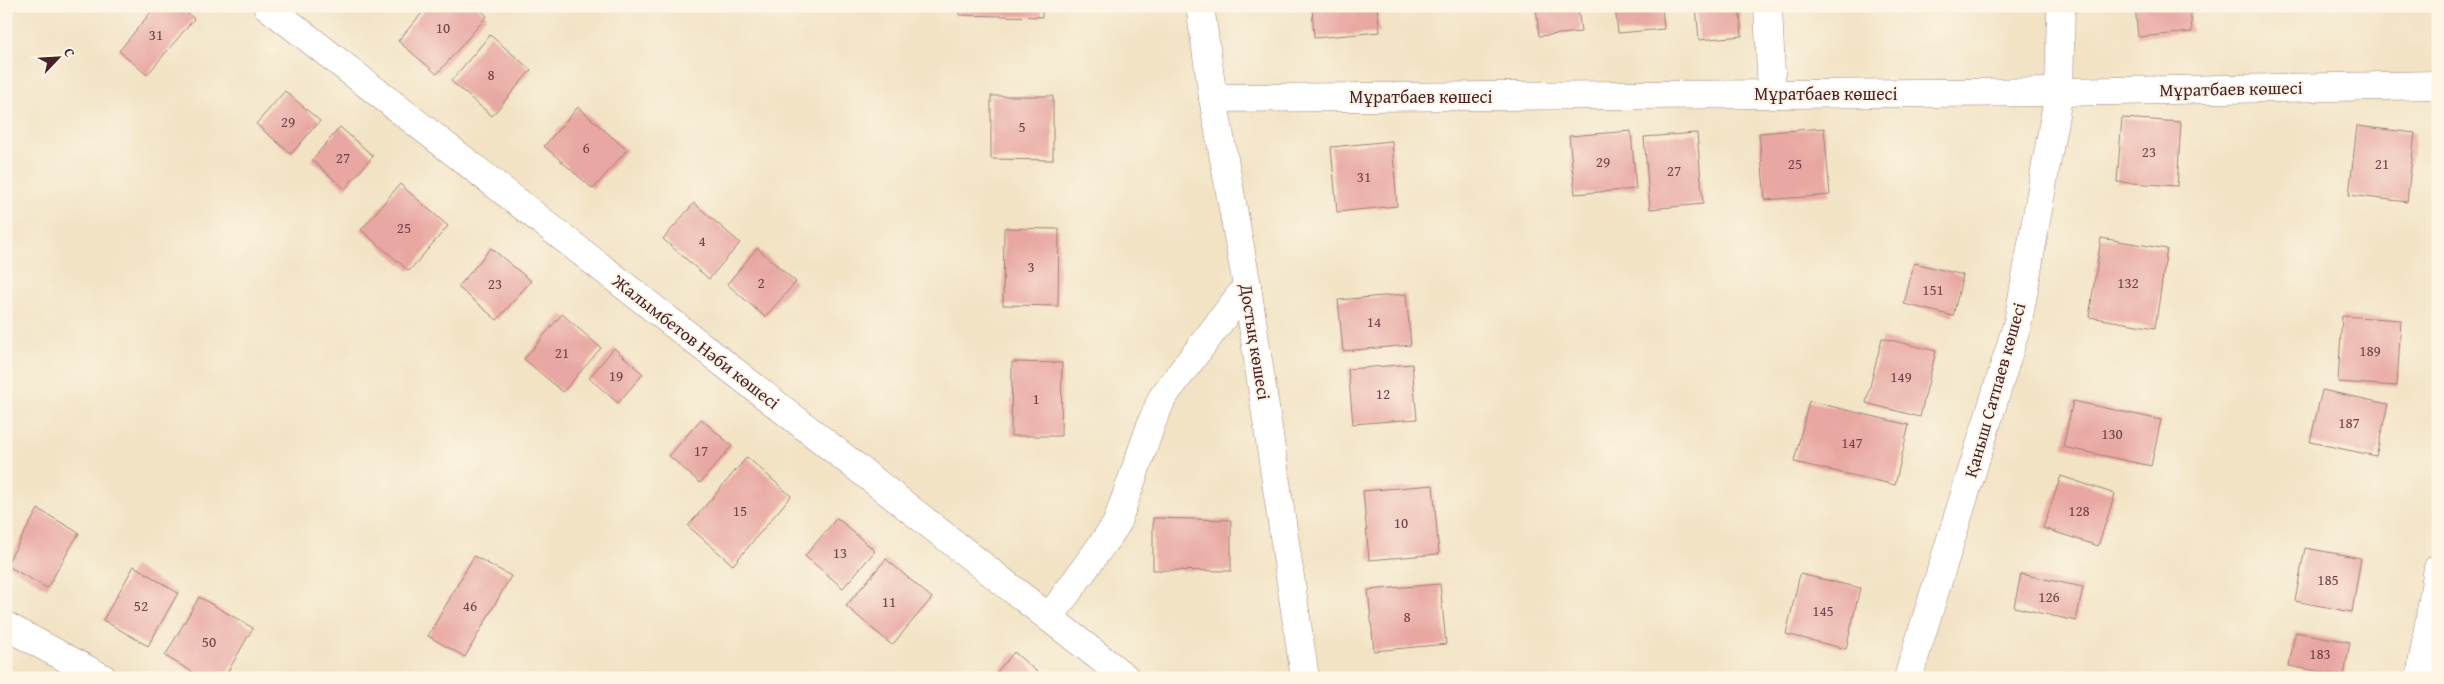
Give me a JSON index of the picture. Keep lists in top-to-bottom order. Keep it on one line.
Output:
{"streets":{"street":["Мұратбаев көшесі","Жалымбетов Нәби көшесі","Достық көшесі","Қаныш Сатпаев көшесі"]},"crossings":[["Мұратбаев көшесі","Достық көшесі"],["Мұратбаев көшесі","Қаныш Сатпаев көшесі"]],"house_numbers":["10","31","8","29","5","6","23","27","29","25","21","27","31","25","4","3","2","132","23","151","14","189","21","19","149","12","1","187","130","147","17","15","128","10","13","185","126","11","52","46","145","8","50","183"],"north":"top right"}
